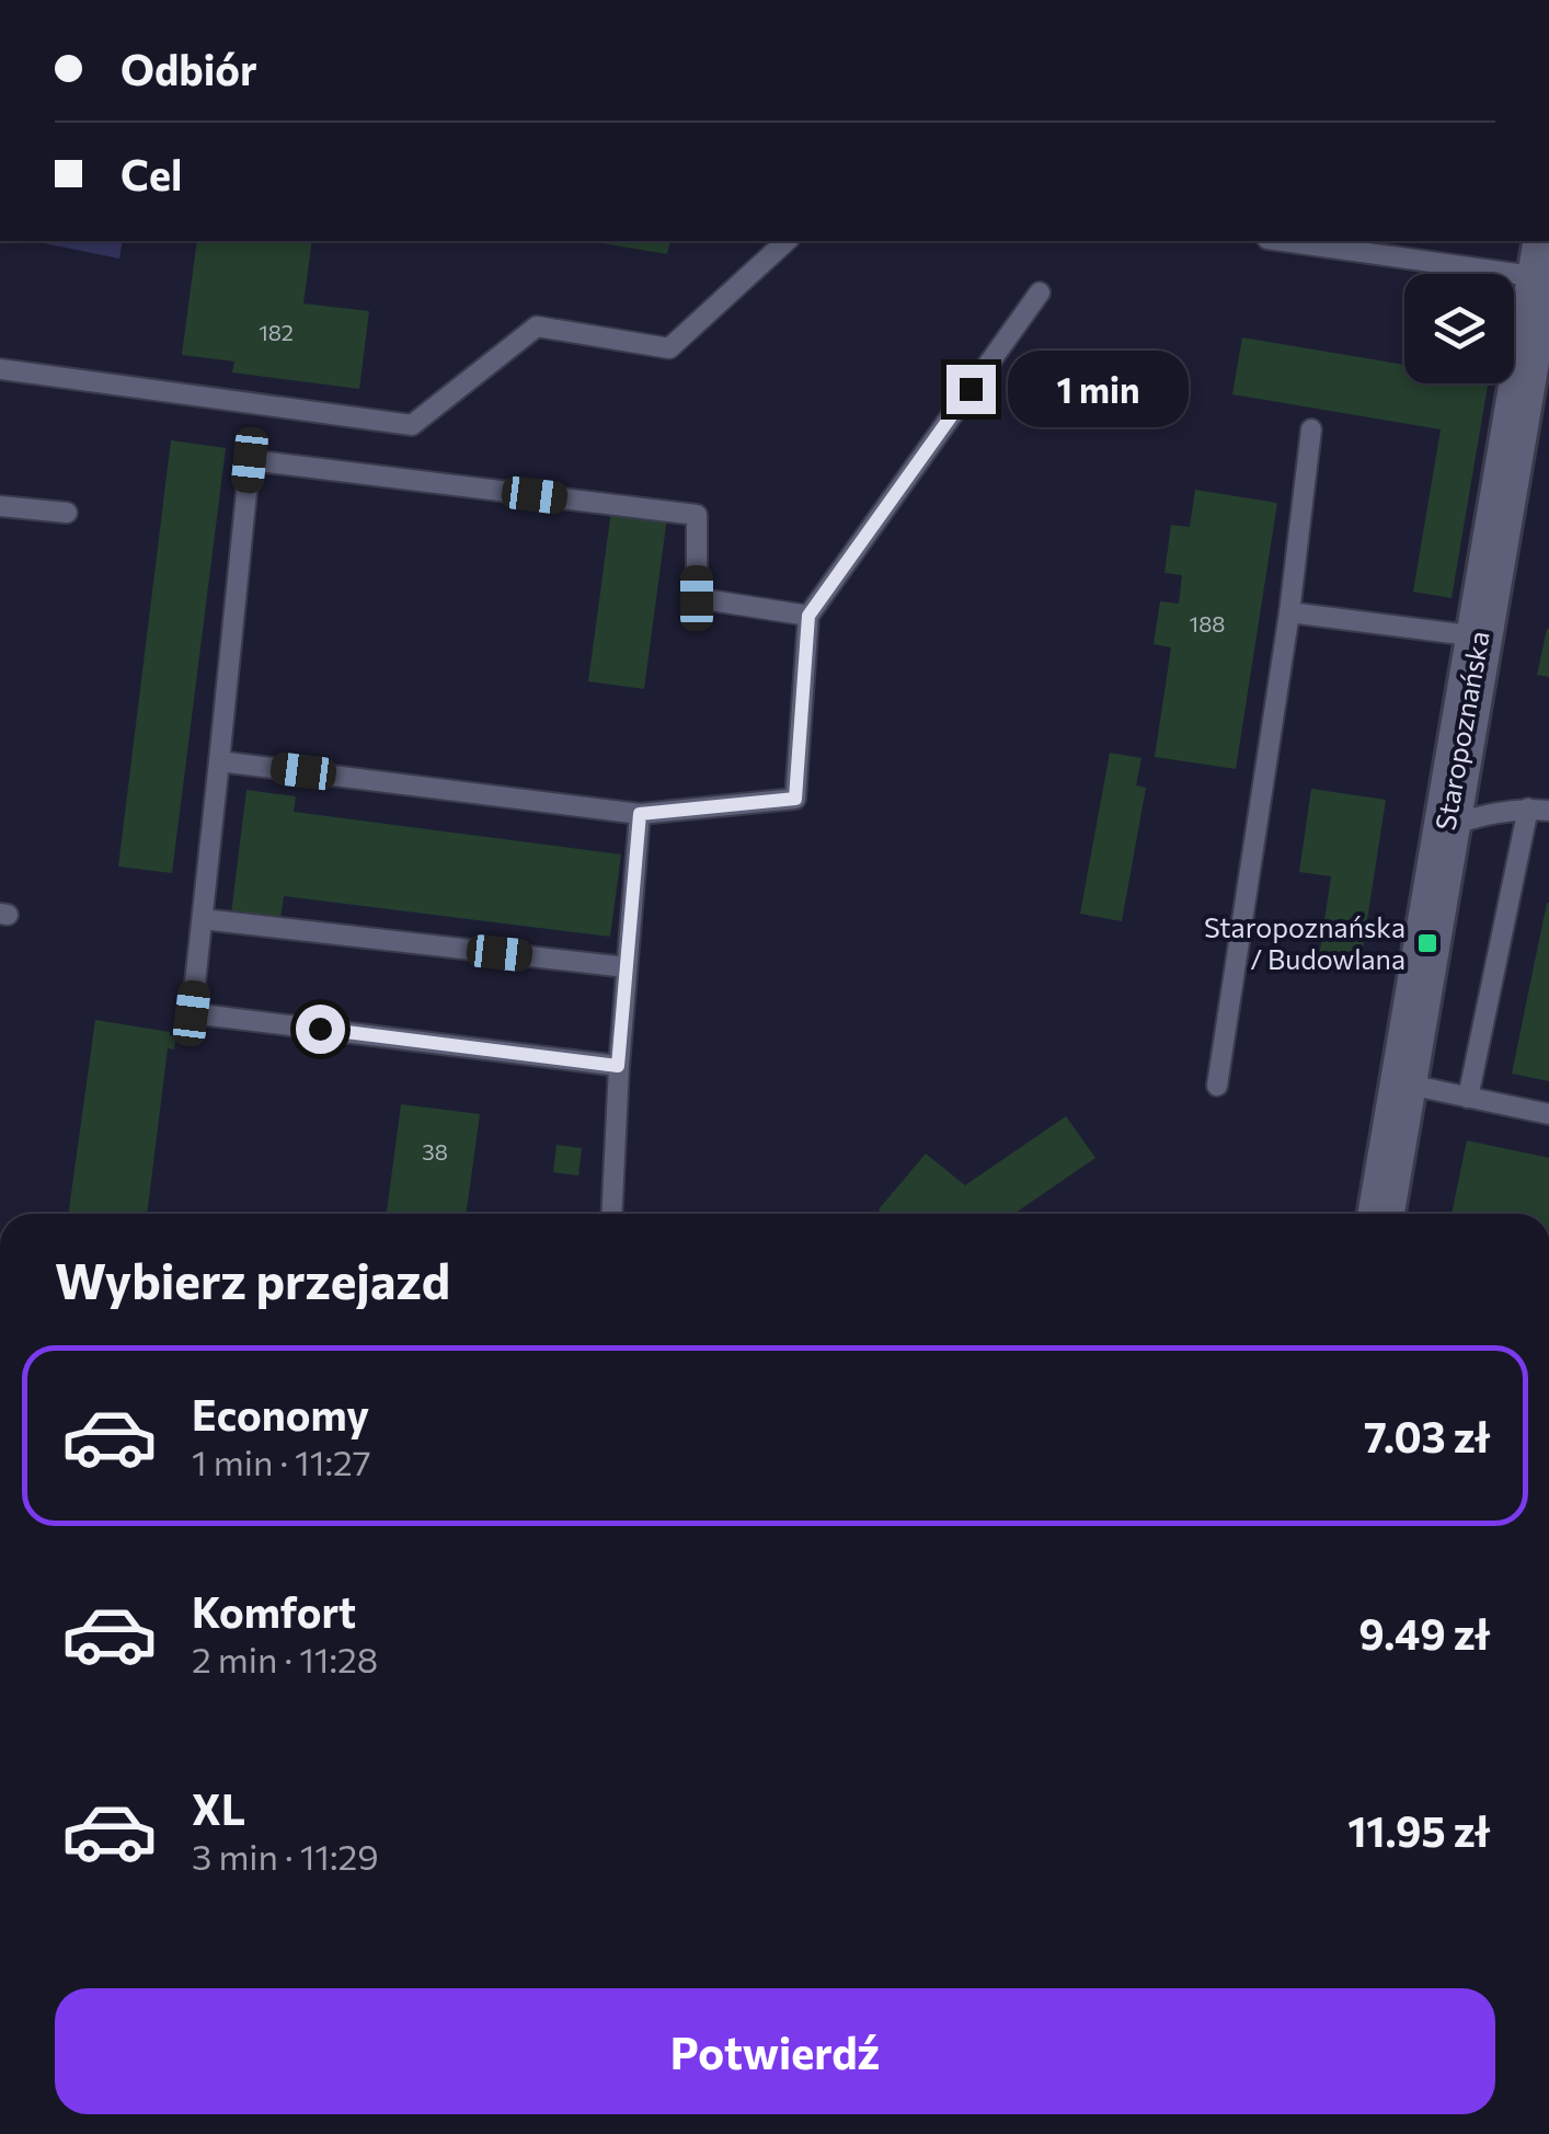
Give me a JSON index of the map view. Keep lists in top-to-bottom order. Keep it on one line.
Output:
{"streets":{"street":["Staropoznańska"]},"places":{"transit":["Staropoznańska / Budowlana"]},"house_numbers":["182","188","38"],"page":{"banner":["Odbiór","Cel"],"bubble":"1 min","heading":"Wybierz przejazd","list":[{"name":"Economy","note":"1 min · 11:27","value":"7.03 zł"},{"name":"Komfort","note":"2 min · 11:28","value":"9.49 zł"},{"name":"XL","note":"3 min · 11:29","value":"11.95 zł"}],"buttons":"Potwierdź"}}
